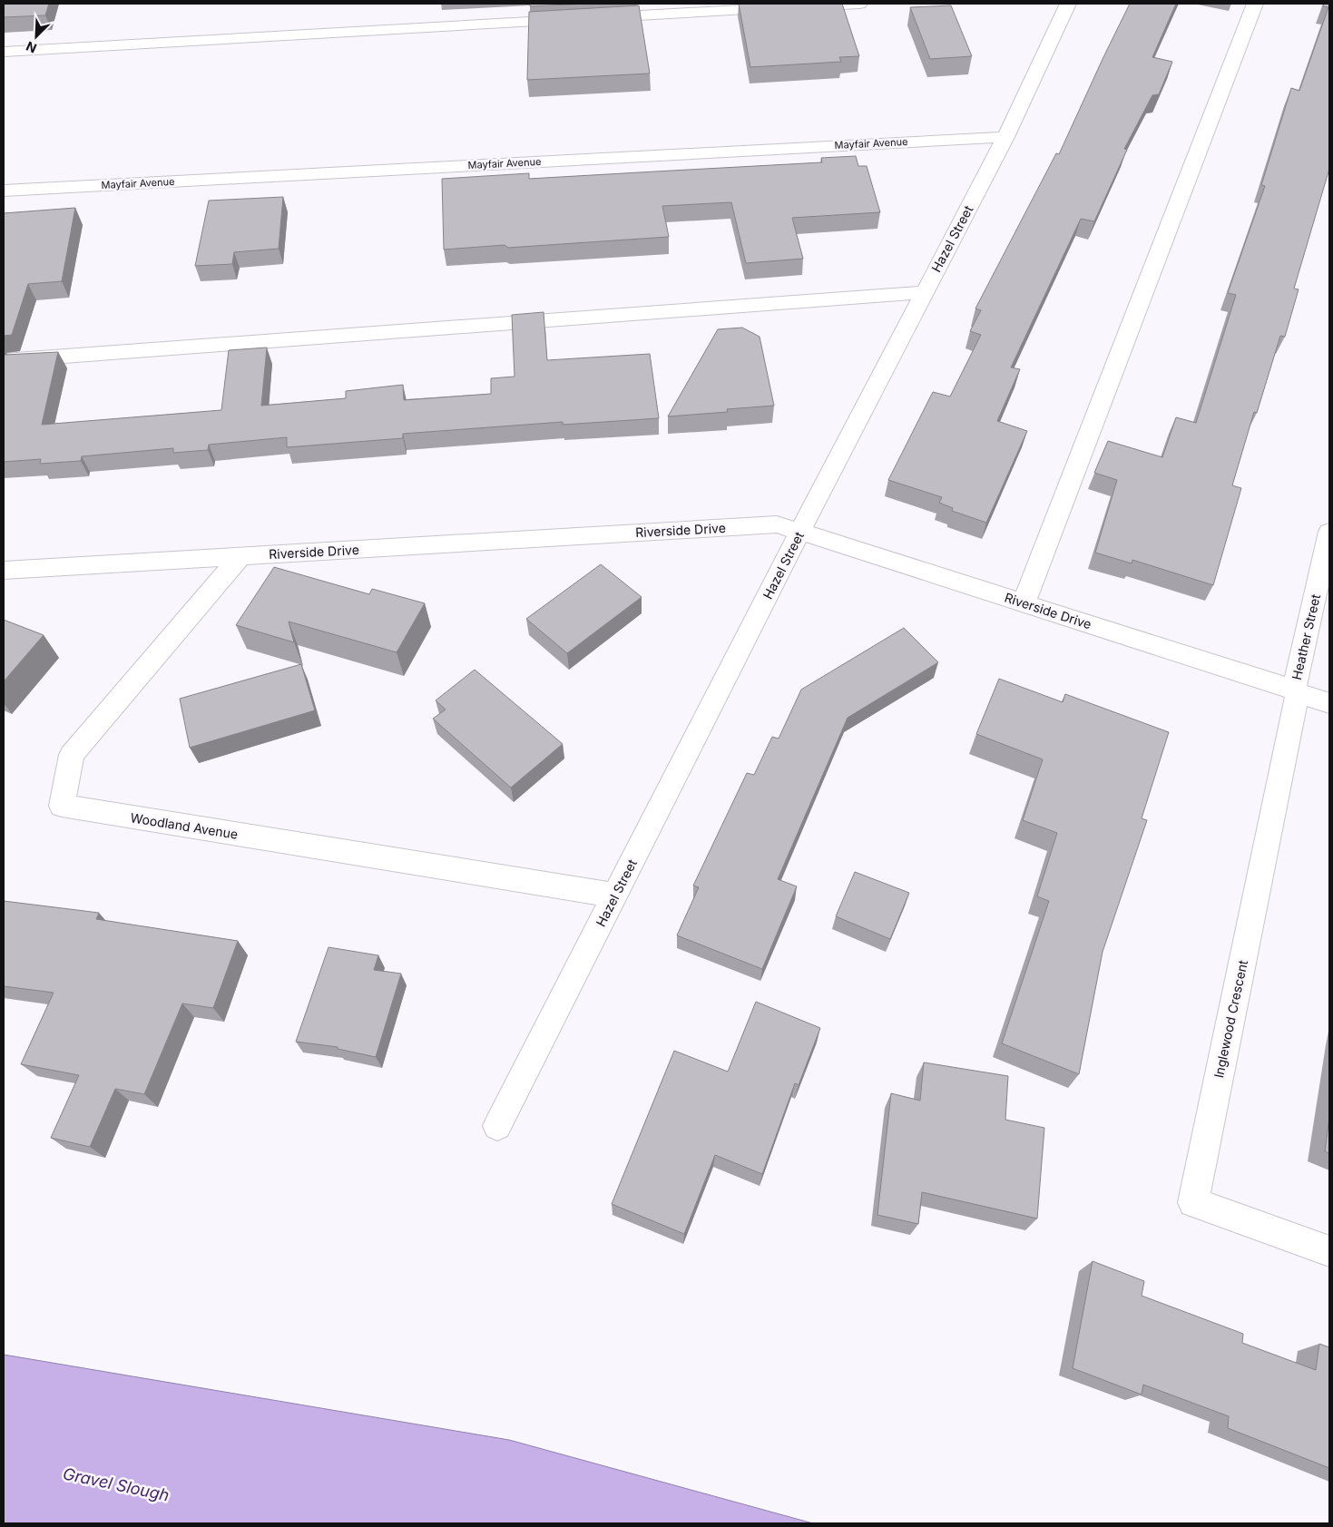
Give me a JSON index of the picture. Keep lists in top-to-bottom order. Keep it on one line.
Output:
{"streets":{"street":["Mayfair Avenue","Hazel Street","Riverside Drive","Heather Street","Woodland Avenue","Inglewood Crescent"]},"crossings":[["Mayfair Avenue","Hazel Street"],["Hazel Street","Riverside Drive"],["Hazel Street","Woodland Avenue"],["Riverside Drive","Heather Street"],["Riverside Drive","Woodland Avenue"],["Riverside Drive","Inglewood Crescent"],["Heather Street","Inglewood Crescent"]],"water":["Gravel Slough"],"north":"bottom left"}
